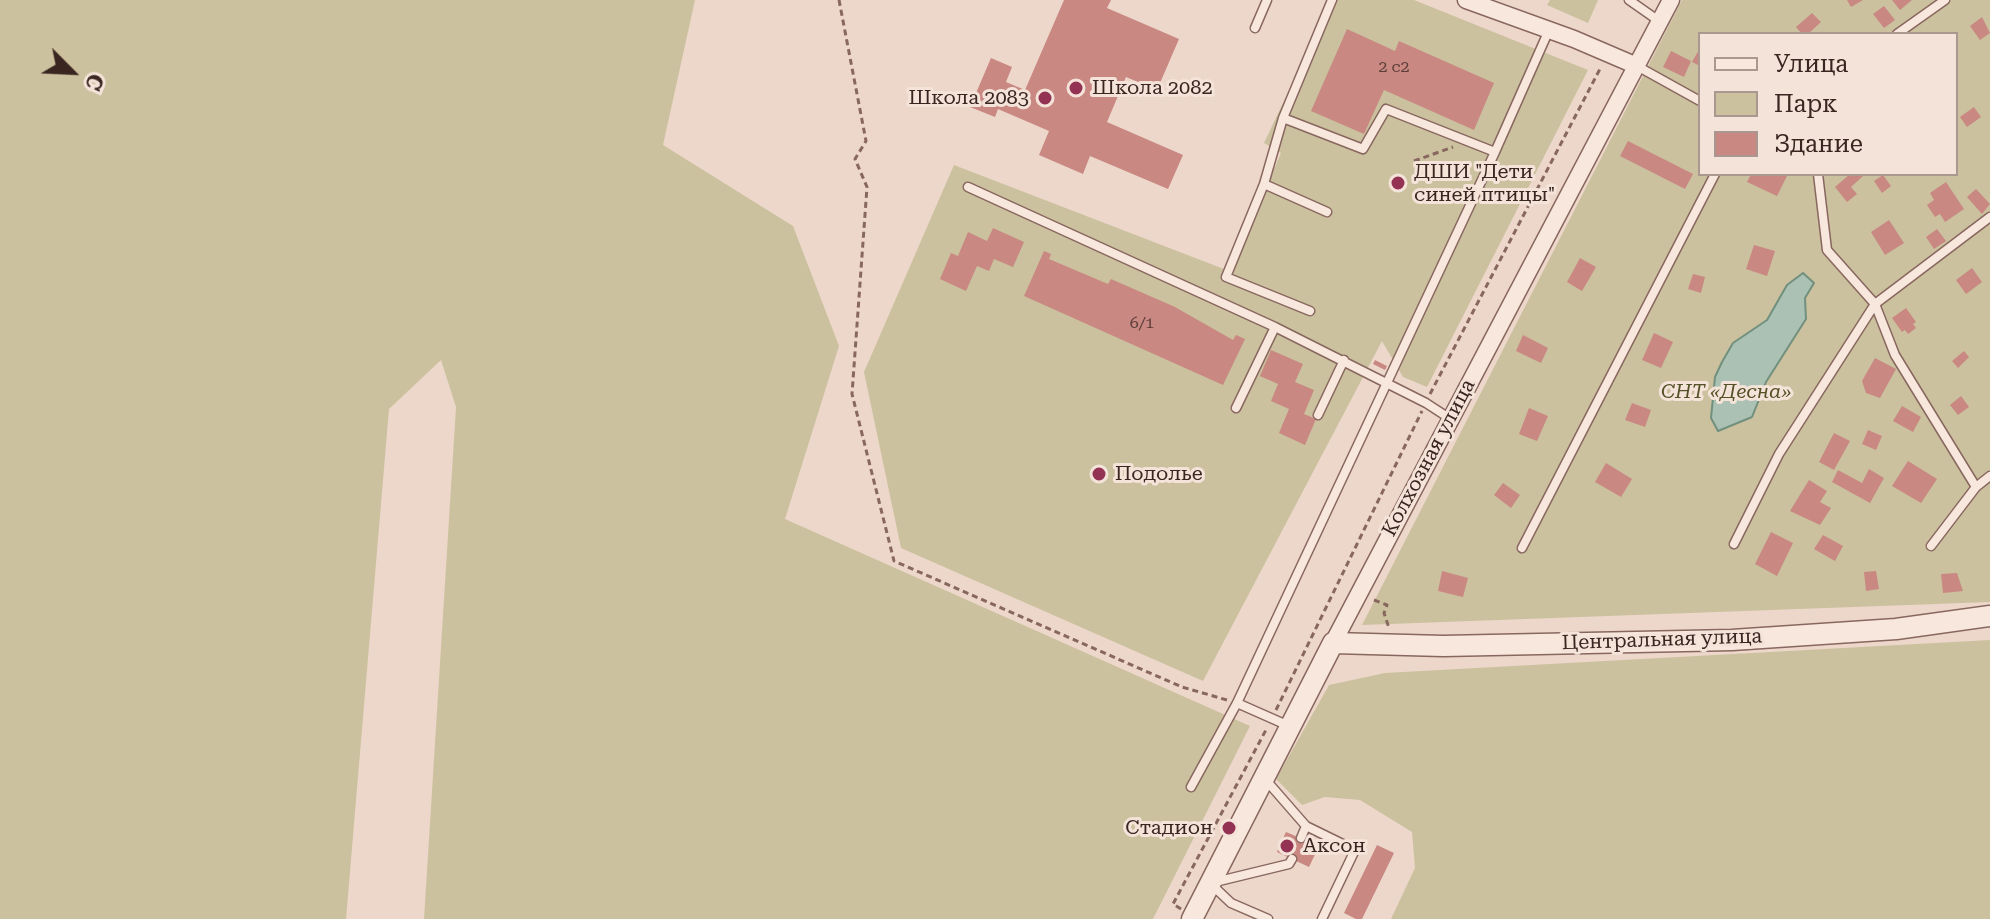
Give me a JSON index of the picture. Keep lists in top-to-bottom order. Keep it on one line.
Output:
{"streets":{"street":["Колхозная улица","Центральная улица"]},"crossings":[["Колхозная улица","Центральная улица"]],"parks":["СНТ «Десна»"],"places":["Школа 2082","Школа 2083","ДШИ \"Дети синей птицы\"","Подолье","Стадион","Аксон"],"house_numbers":["2 с2","6/1"],"legend":["Улица","Парк","Здание"],"north":"bottom right"}
